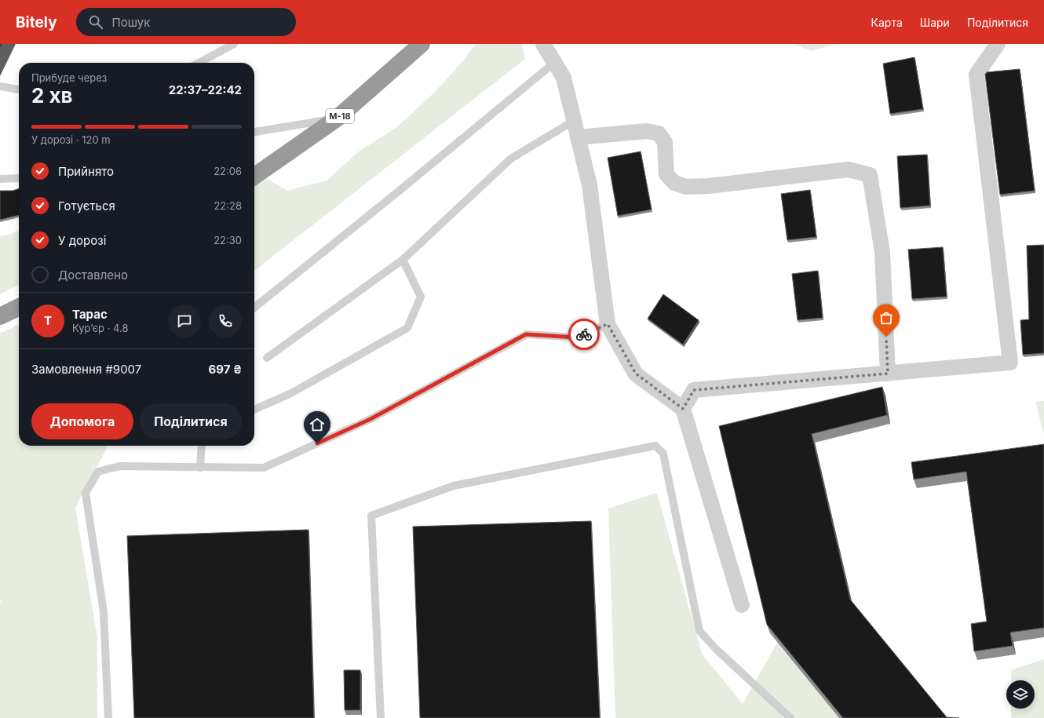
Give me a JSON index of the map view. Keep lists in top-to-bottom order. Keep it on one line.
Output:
{"streets":{"highway":["М-18"]},"page":{"header":"Bitely","search":"Пошук","nav":["Карта","Шари","Поділитися"],"heading":["2 хв","Прибуде через","22:37–22:42"],"panel":["Тарас","Кур’єр · 4.8","Замовлення #9007","697 ₴"],"bar":"У дорозі · 120 m","list":[["Прийнято","22:06"],["Готується","22:28"],["У дорозі","22:30"],"Доставлено"],"round":"Т","buttons":["Допомога","Поділитися"]}}
